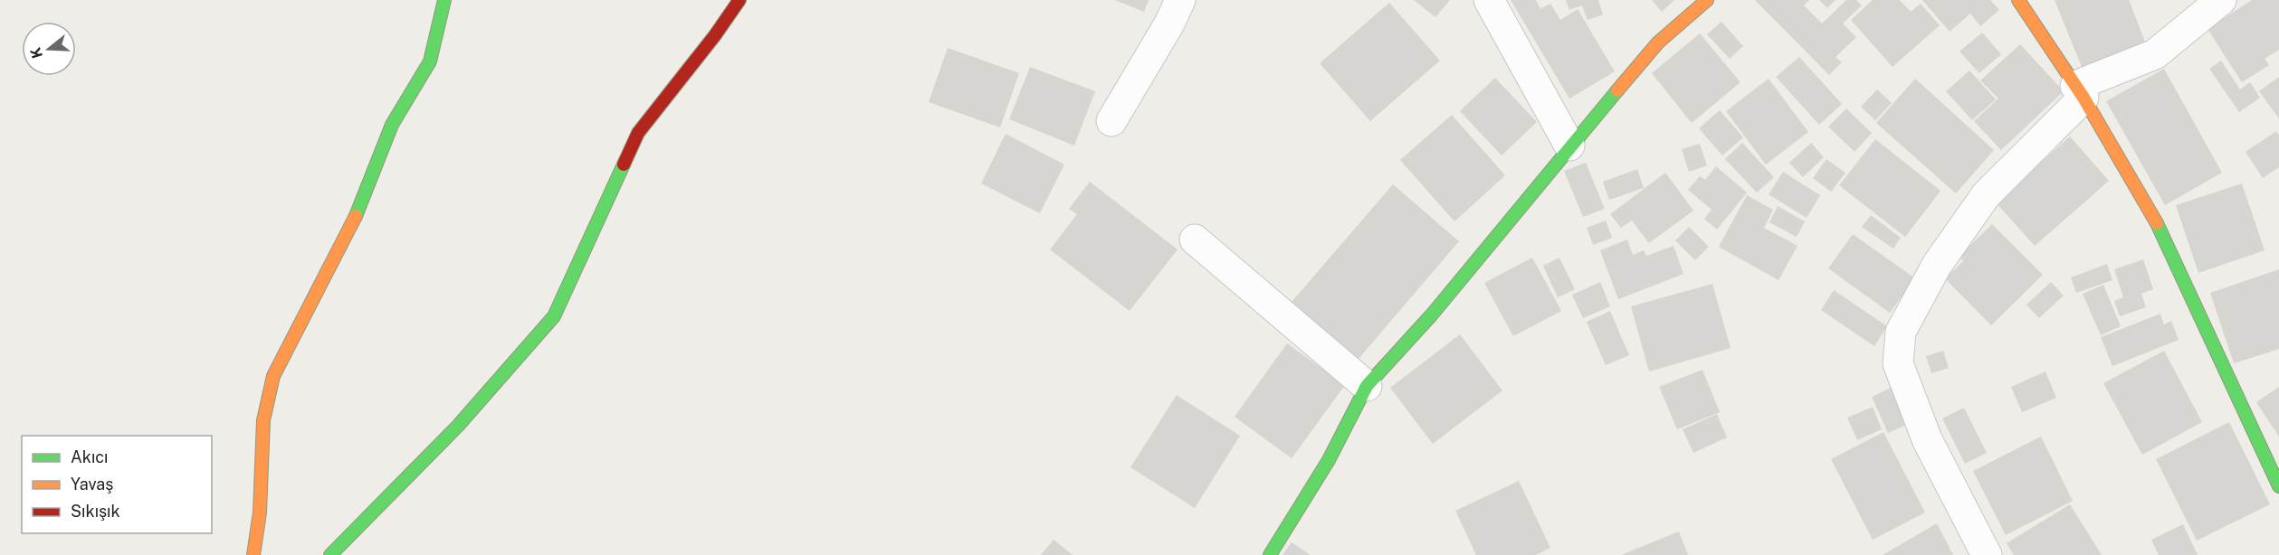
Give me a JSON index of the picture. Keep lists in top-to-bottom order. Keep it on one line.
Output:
{"legend":["Akıcı","Yavaş","Sıkışık"],"north":"left"}
